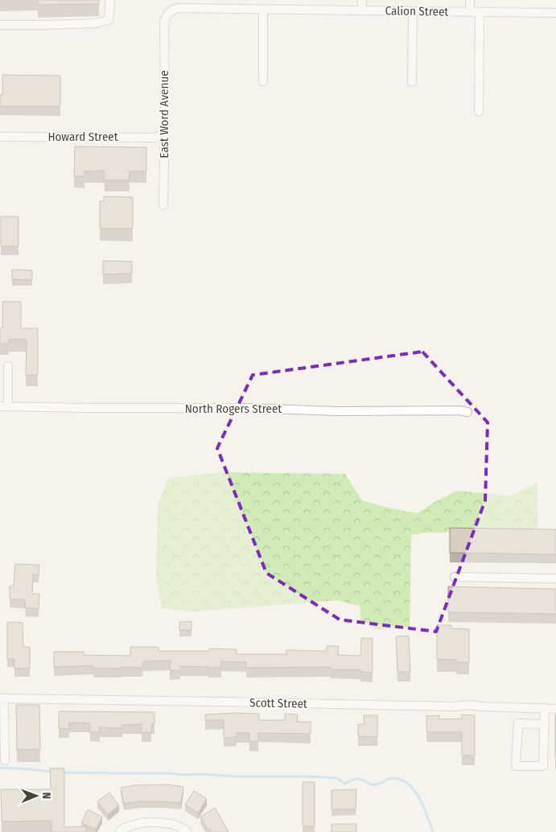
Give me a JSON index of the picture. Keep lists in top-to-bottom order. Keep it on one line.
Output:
{"streets":{"street":["Calion Street","East Word Avenue","Howard Street","North Rogers Street","Scott Street"]},"crossings":[["Calion Street","East Word Avenue"],["East Word Avenue","Howard Street"]],"north":"right"}
